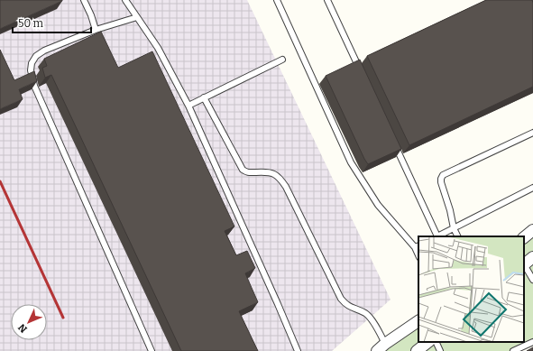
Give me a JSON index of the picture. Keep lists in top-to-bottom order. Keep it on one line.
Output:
{"scale_bar":"50 m","north":"bottom left"}
